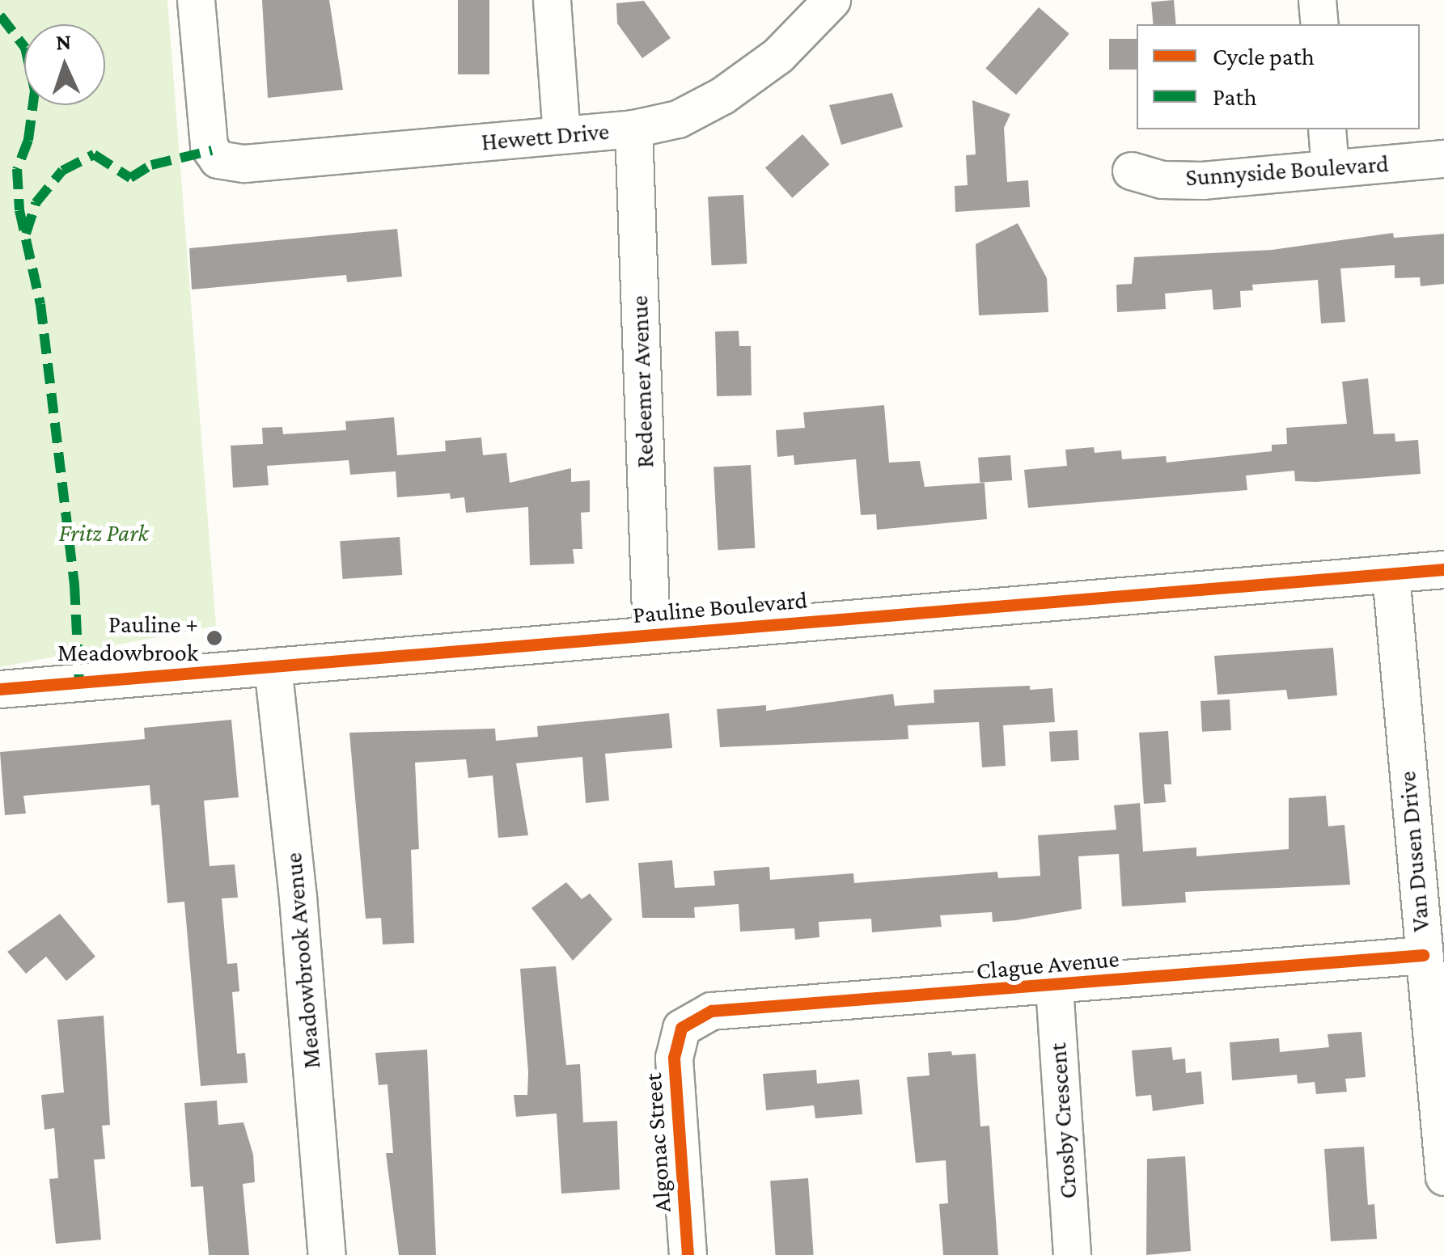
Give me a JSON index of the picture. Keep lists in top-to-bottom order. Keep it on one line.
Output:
{"streets":{"street":["Hewett Drive","Sunnyside Boulevard","Redeemer Avenue","Pauline Boulevard","Van Dusen Drive","Meadowbrook Avenue","Clague Avenue","Crosby Crescent","Algonac Street"]},"crossings":[["Hewett Drive","Redeemer Avenue"],["Redeemer Avenue","Pauline Boulevard"],["Pauline Boulevard","Van Dusen Drive"],["Pauline Boulevard","Meadowbrook Avenue"],["Van Dusen Drive","Clague Avenue"],["Clague Avenue","Crosby Crescent"],["Clague Avenue","Algonac Street"]],"parks":["Fritz Park"],"places":["Pauline + Meadowbrook"],"legend":["Cycle path","Path"],"north":"top"}
